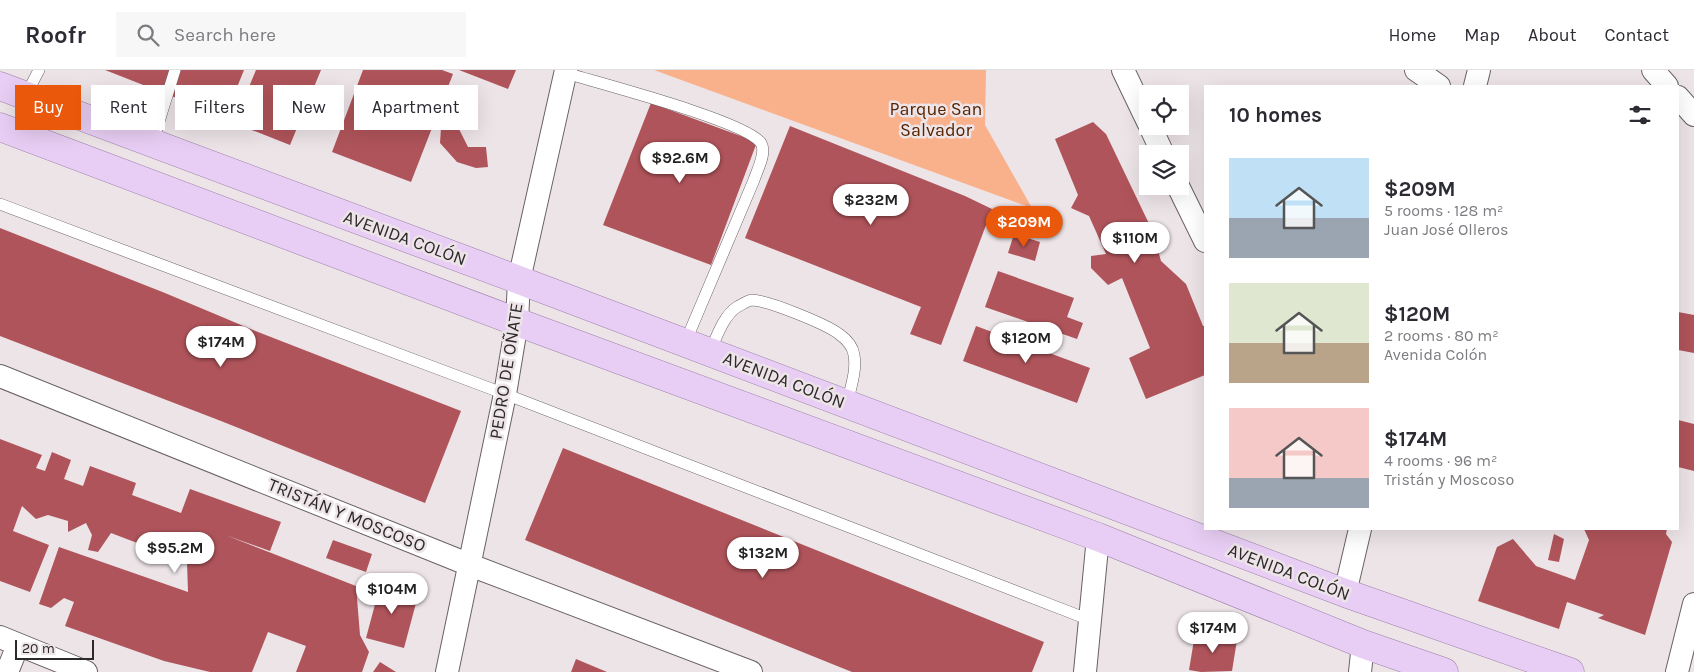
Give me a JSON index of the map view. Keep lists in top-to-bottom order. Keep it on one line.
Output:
{"streets":{"main road":["AVENIDA COLÓN"],"street":["PEDRO DE OÑATE","TRISTÁN Y MOSCOSO"]},"crossings":[["AVENIDA COLÓN","PEDRO DE OÑATE"],["PEDRO DE OÑATE","TRISTÁN Y MOSCOSO"]],"parks":["Parque San Salvador"],"scale_bar":"20 m","page":{"header":"Roofr","search":"Search here","nav":["Home","Map","About","Contact"],"chip":["Buy","Rent","Filters","New","Apartment"],"heading":"10 homes","price":["$92.6M","$232M","$209M","$110M","$120M","$174M","$95.2M","$132M","$104M","$174M"],"list":[{"name":"$209M","note":"5 rooms · 128 m² · Juan José Olleros"},{"name":"$120M","note":"2 rooms · 80 m² · Avenida Colón"},{"name":"$174M","note":"4 rooms · 96 m² · Tristán y Moscoso"}],"scale":"20 m"}}
